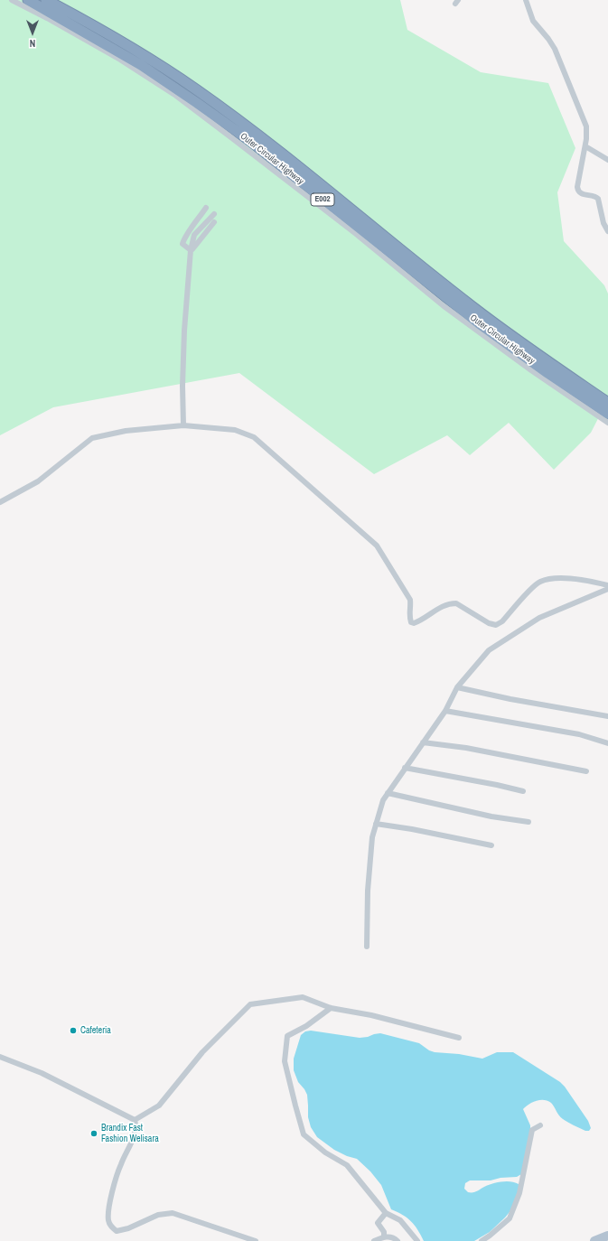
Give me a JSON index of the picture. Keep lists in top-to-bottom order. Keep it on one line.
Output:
{"streets":{"highway":["Outer Circular Highway","E002"]},"places":["Cafeteria","Brandix Fast Fashion Welisara"],"north":"bottom"}
